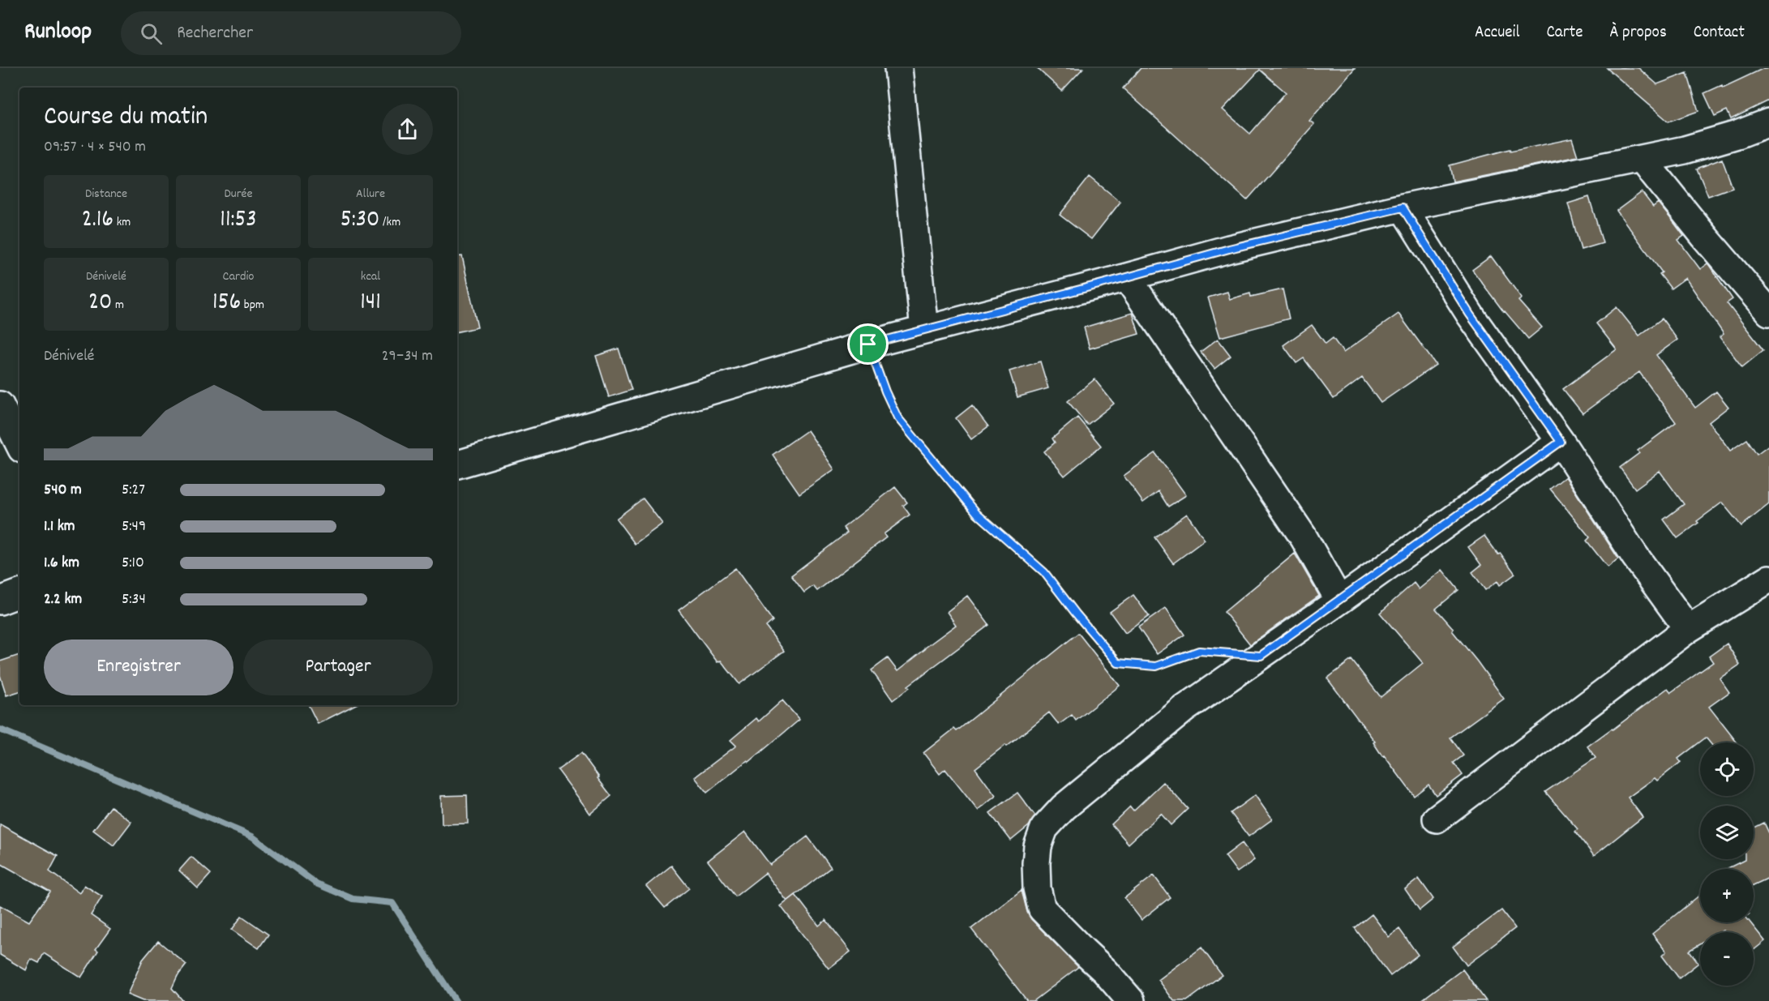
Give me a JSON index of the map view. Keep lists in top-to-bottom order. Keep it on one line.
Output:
{"page":{"header":"Runloop","search":"Rechercher","nav":["Accueil","Carte","À propos","Contact"],"heading":["Course du matin","09:57 · 4 × 540 m"],"stats":[["Distance","2.16 km"],["Durée","11:53"],["Allure","5:30 /km"],["Dénivelé","20 m"],["Cardio","156 bpm"],["kcal","141"]],"chart":["Dénivelé","29–34 m"],"list":[{"name":"540 m","note":"5:27"},{"name":"1.1 km","note":"5:49"},{"name":"1.6 km","note":"5:10"},{"name":"2.2 km","note":"5:34"}],"buttons":["Enregistrer","Partager"],"map_buttons":["+","−"]}}
